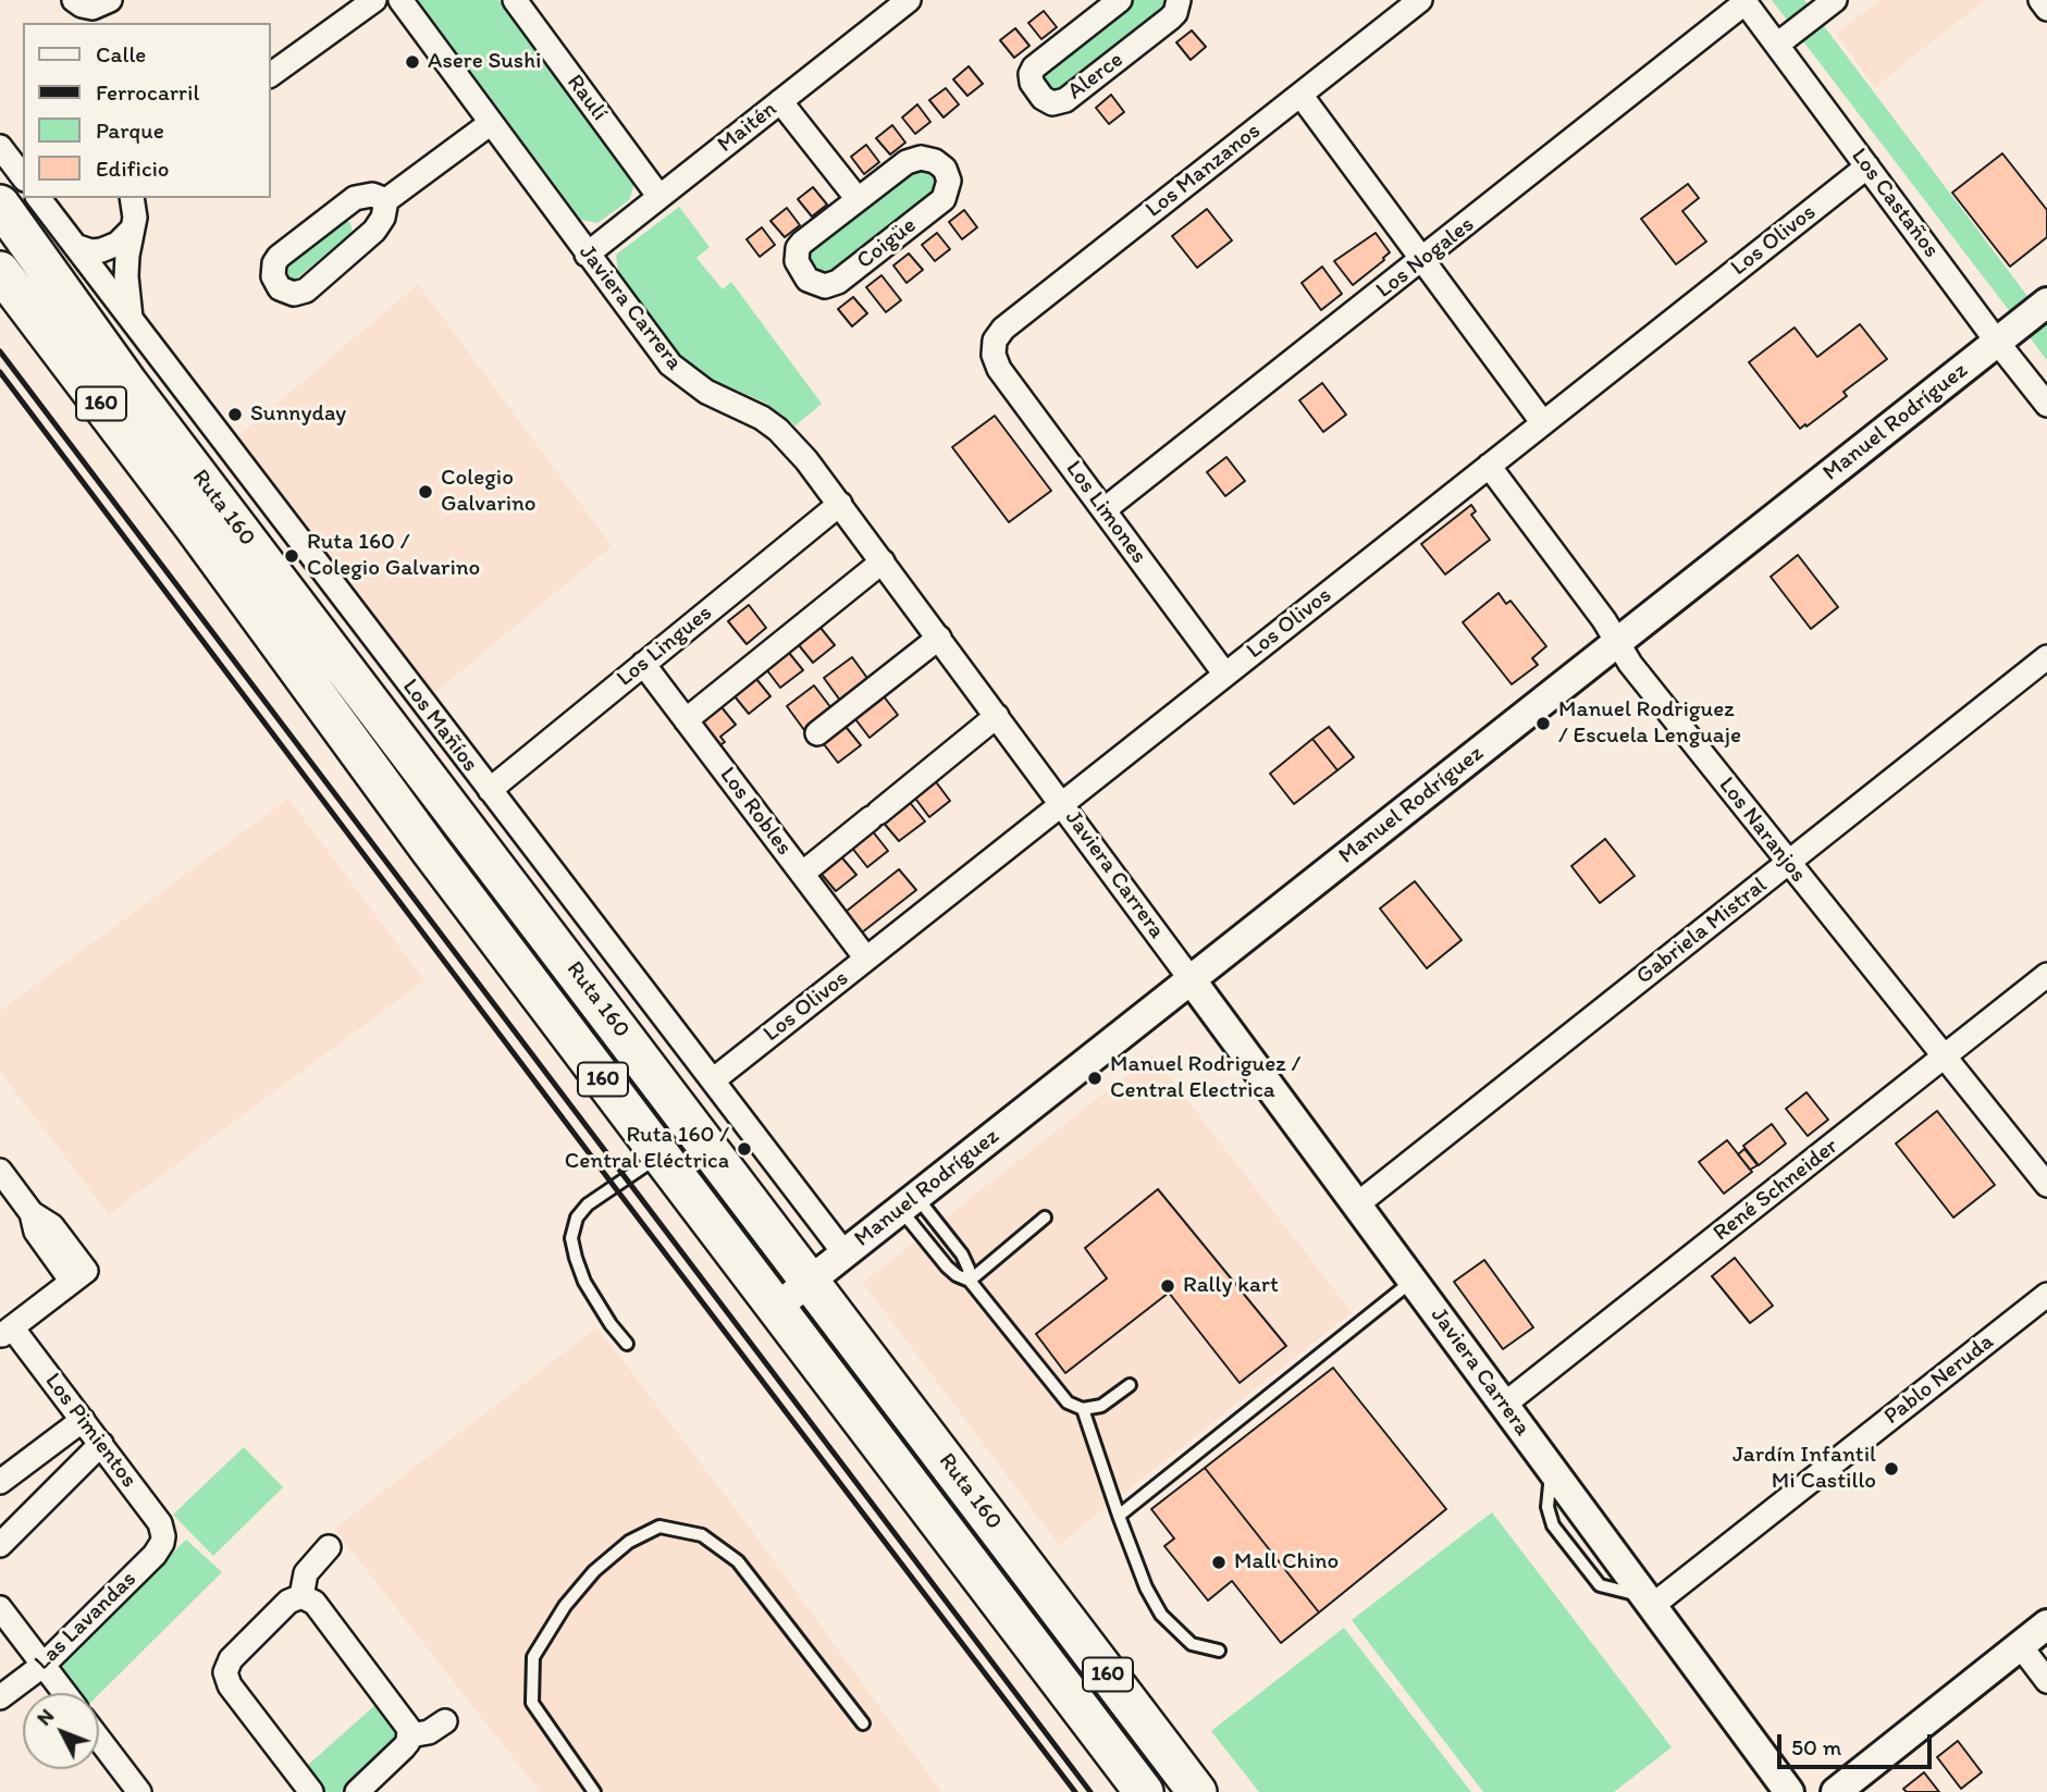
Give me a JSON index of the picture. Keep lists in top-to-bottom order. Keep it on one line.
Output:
{"streets":{"highway":["160","Ruta 160"],"street":["Alerce","Raulí","Maitén","Los Manzanos","Los Castaños","Los Olivos","Coigüe","Los Nogales","Javiera Carrera","Manuel Rodríguez","Los Limones","Los Lingues","Los Mañíos","Los Robles","Los Naranjos","Gabriela Mistral","René Schneider","Pablo Neruda","Los Pimientos","Las Lavandas"]},"crossings":[["Raulí","Maitén"],["Maitén","Javiera Carrera"],["Los Manzanos","Los Limones"],["Los Castaños","Los Olivos"],["Los Castaños","Los Nogales"],["Los Castaños","Manuel Rodríguez"],["Los Olivos","Javiera Carrera"],["Los Olivos","Los Limones"],["Los Olivos","Los Mañíos"],["Los Olivos","Los Robles"],["Los Olivos","Los Naranjos"],["Los Nogales","Los Limones"],["Javiera Carrera","Manuel Rodríguez"],["Javiera Carrera","Los Lingues"],["Javiera Carrera","Gabriela Mistral"],["Javiera Carrera","René Schneider"],["Javiera Carrera","Pablo Neruda"],["Manuel Rodríguez","Ruta 160"],["Manuel Rodríguez","Los Mañíos"],["Manuel Rodríguez","Los Naranjos"],["Los Lingues","Los Mañíos"],["Los Lingues","Los Robles"],["Los Naranjos","Gabriela Mistral"],["Los Naranjos","René Schneider"],["Los Pimientos","Las Lavandas"]],"places":["Asere Sushi","Sunnyday","Colegio Galvarino","Ruta 160 / Colegio Galvarino","Manuel Rodriguez / Escuela Lenguaje","Manuel Rodriguez / Central Electrica","Ruta 160 / Central Eléctrica","Rally kart","Jardín Infantil Mi Castillo","Mall Chino"],"legend":["Calle","Ferrocarril","Parque","Edificio"],"scale_bar":"50 m","north":"top left"}
